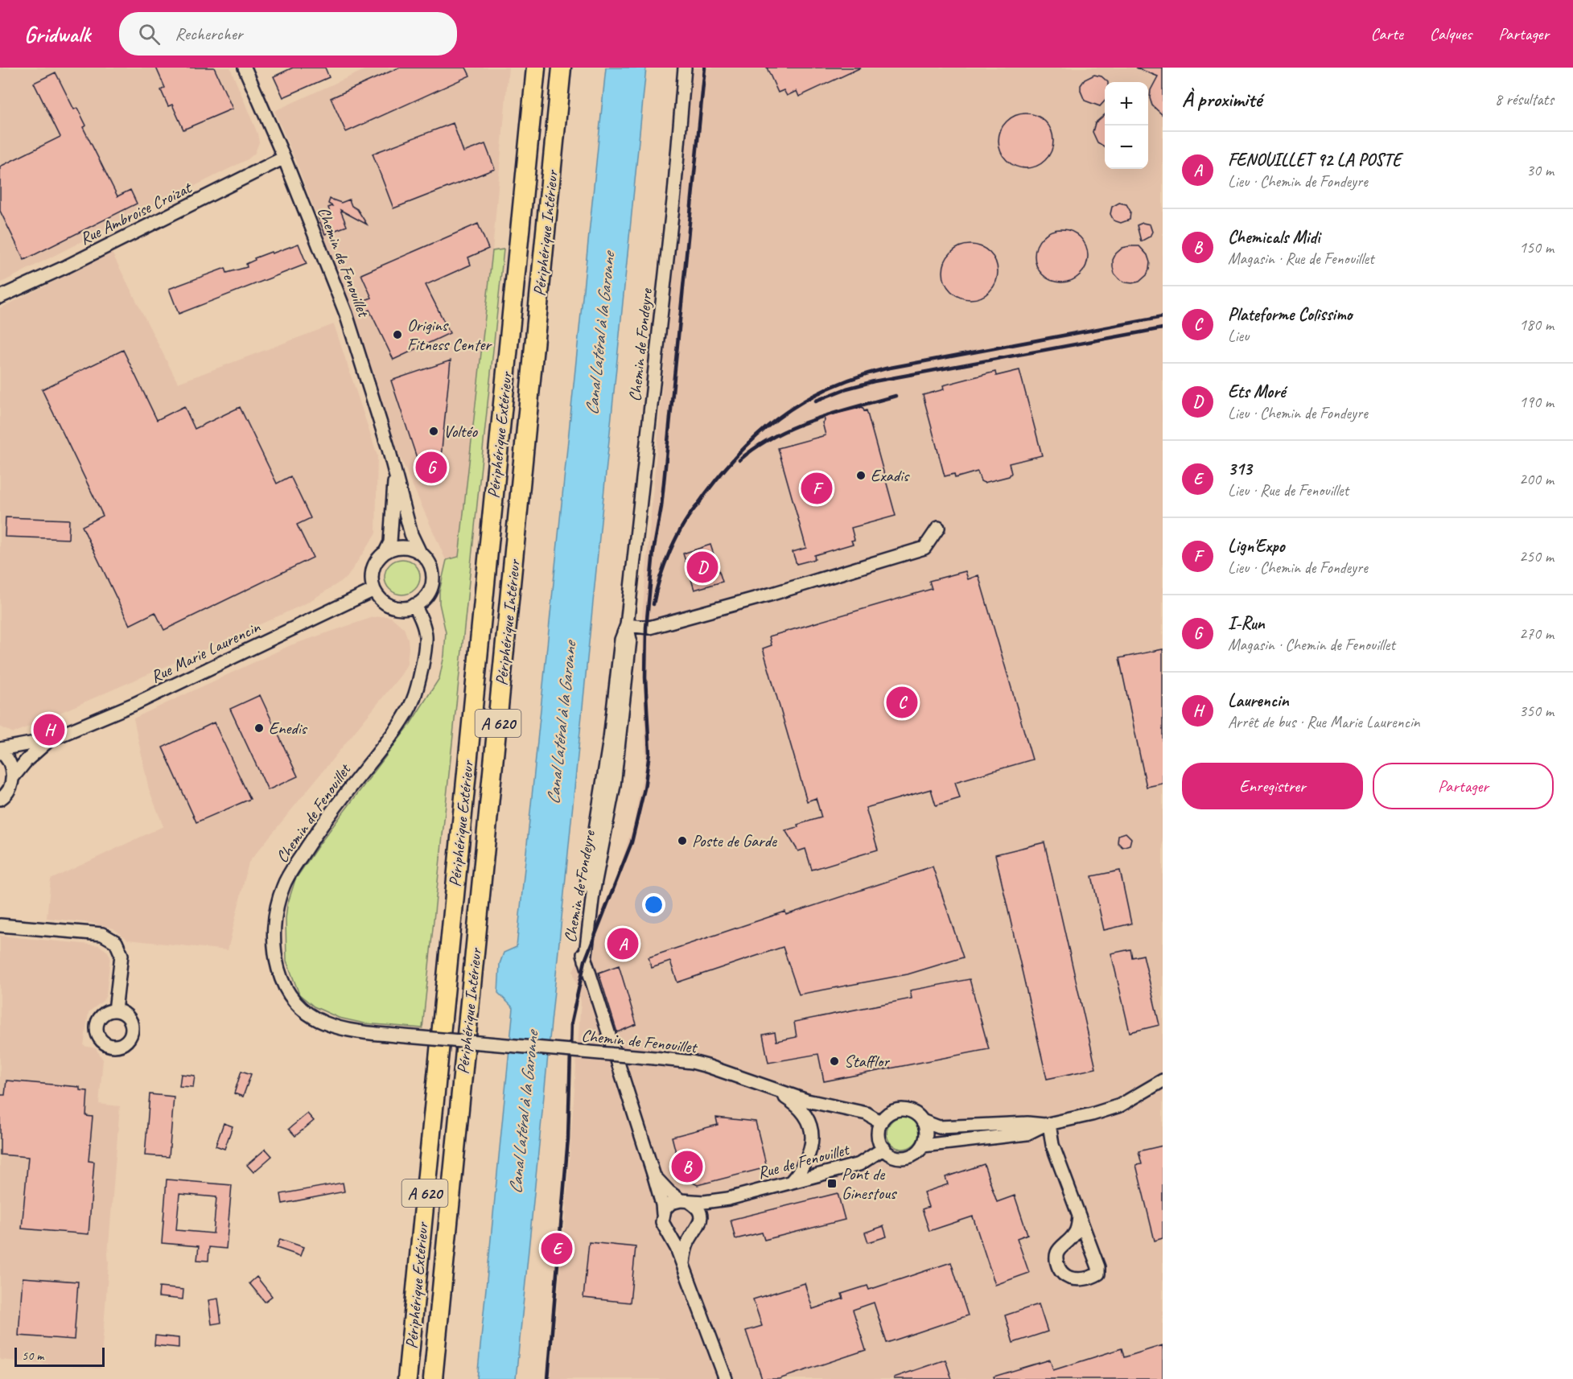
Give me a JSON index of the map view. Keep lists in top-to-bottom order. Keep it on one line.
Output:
{"streets":{"highway":["Périphérique Intérieur","Périphérique Extérieur","A 620"],"street":["Rue Ambroise Croizat","Chemin de Fenouillet","Chemin de Fondeyre","Rue Marie Laurencin","Rue de Fenouillet"]},"crossings":[["Rue Ambroise Croizat","Chemin de Fenouillet"],["Chemin de Fenouillet","Rue Marie Laurencin"],["Chemin de Fenouillet","Rue de Fenouillet"]],"water":["Canal Latéral à la Garonne"],"places":{"other":["Origins Fitness Center","Voltéo","Exadis","Enedis","Poste de Garde","Stafflor"],"transit":["Pont de Ginestous"]},"scale_bar":"50 m","page":{"header":"Gridwalk","search":"Rechercher","nav":["Carte","Calques","Partager"],"heading":["À proximité","8 résultats"],"map_buttons":["+","−"],"list":[{"mark":"A","name":"FENOUILLET 92 LA POSTE","note":"Lieu · Chemin de Fondeyre","value":"30 m"},{"mark":"B","name":"Chemicals Midi","note":"Magasin · Rue de Fenouillet","value":"150 m"},{"mark":"C","name":"Plateforme Colissimo","note":"Lieu","value":"180 m"},{"mark":"D","name":"Ets Moré","note":"Lieu · Chemin de Fondeyre","value":"190 m"},{"mark":"E","name":"313","note":"Lieu · Rue de Fenouillet","value":"200 m"},{"mark":"F","name":"Lign'Expo","note":"Lieu · Chemin de Fondeyre","value":"250 m"},{"mark":"G","name":"I-Run","note":"Magasin · Chemin de Fenouillet","value":"270 m"},{"mark":"H","name":"Laurencin","note":"Arrêt de bus · Rue Marie Laurencin","value":"350 m"}],"pins":["G","F","D","C","H","A","B","E"],"buttons":["Enregistrer","Partager"],"scale":"50 m"}}
